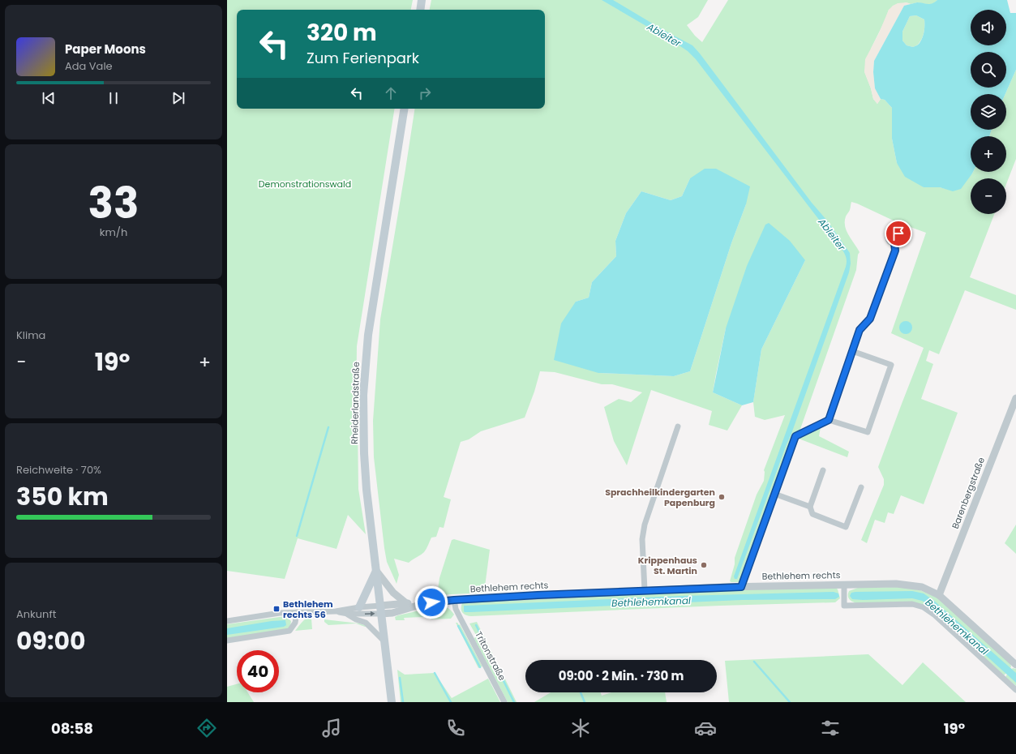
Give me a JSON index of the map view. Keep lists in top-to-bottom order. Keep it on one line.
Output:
{"streets":{"main road":["Rheiderlandstraße"],"street":["Barenbergstraße","Bethlehem rechts","Tritonstraße"]},"crossings":[["Rheiderlandstraße","Bethlehem rechts"],["Barenbergstraße","Bethlehem rechts"],["Bethlehem rechts","Tritonstraße"]],"water":["Ableiter","Bethlehemkanal"],"parks":["Demonstrationswald"],"places":{"other":["Sprachheilkindergarten Papenburg","Krippenhaus St. Martin"],"transit":["Bethlehem rechts 56"]},"page":{"map_buttons":["+","−"],"turn":["320 m","Zum Ferienpark"],"song":["Paper Moons","Ada Vale"],"tile":[["33","km/h"],"Klima",["Reichweite · 70%","350 km"],["Ankunft","09:00"]],"heat":["−","19°","+"],"limit":"40","trip":"09:00 · 2 Min. · 730 m","tabs":["08:58","19°"]}}
